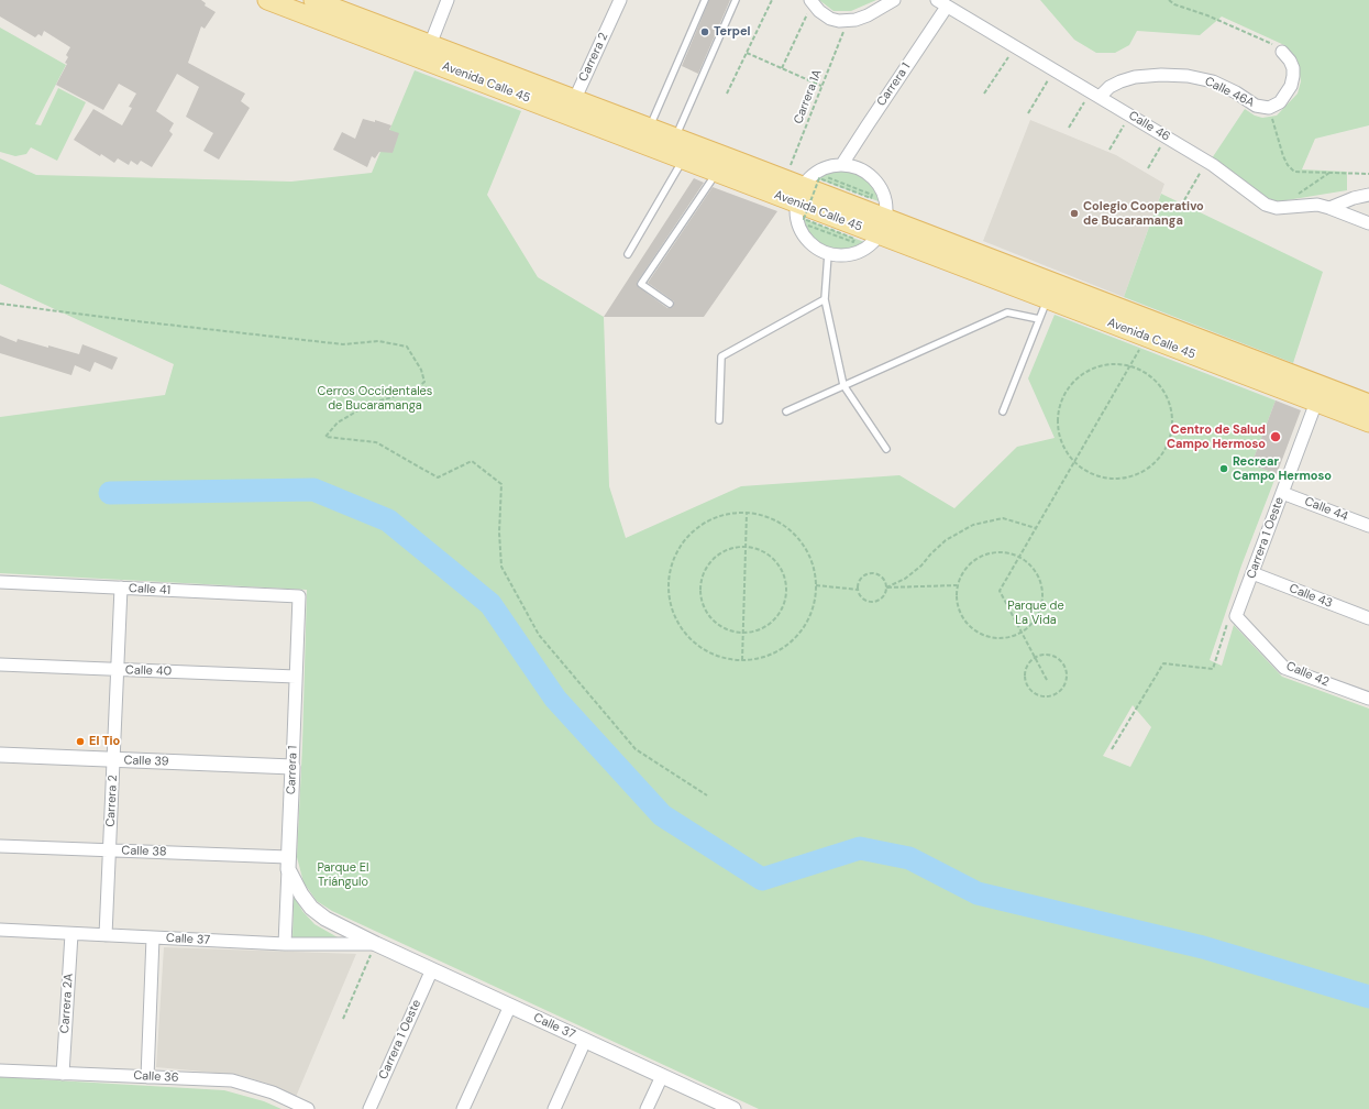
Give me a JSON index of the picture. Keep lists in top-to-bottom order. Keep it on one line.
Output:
{"streets":{"main road":["Avenida Calle 45"],"street":["Carrera 2","Carrera 1","Calle 46A","Calle 46","Calle 44","Carrera 1 Oeste","Calle 41","Calle 43","Calle 40","Calle 42","Calle 39","Calle 38","Calle 37","Carrera 2A","Calle 36"],"path":["Carrera 1A"]},"crossings":[["Carrera 2","Avenida Calle 45"],["Carrera 2","Calle 41"],["Carrera 2","Calle 40"],["Carrera 2","Calle 39"],["Carrera 2","Calle 38"],["Carrera 2","Calle 37"],["Avenida Calle 45","Carrera 1A"],["Avenida Calle 45","Carrera 1 Oeste"],["Carrera 1","Calle 46"],["Carrera 1","Calle 41"],["Carrera 1","Calle 40"],["Carrera 1","Calle 39"],["Carrera 1","Calle 38"],["Carrera 1","Calle 37"],["Calle 46A","Calle 46"],["Calle 44","Carrera 1 Oeste"],["Carrera 1 Oeste","Calle 43"],["Carrera 1 Oeste","Calle 42"],["Carrera 1 Oeste","Calle 37"],["Calle 38","Calle 37"],["Calle 37","Carrera 2A"],["Carrera 2A","Calle 36"]],"parks":["Cerros Occidentales de Bucaramanga","Parque de La Vida","Parque El Triángulo"],"places":["Terpel","Colegio Cooperativo de Bucaramanga","Centro de Salud Campo Hermoso","Recrear Campo Hermoso","El Tio"]}
